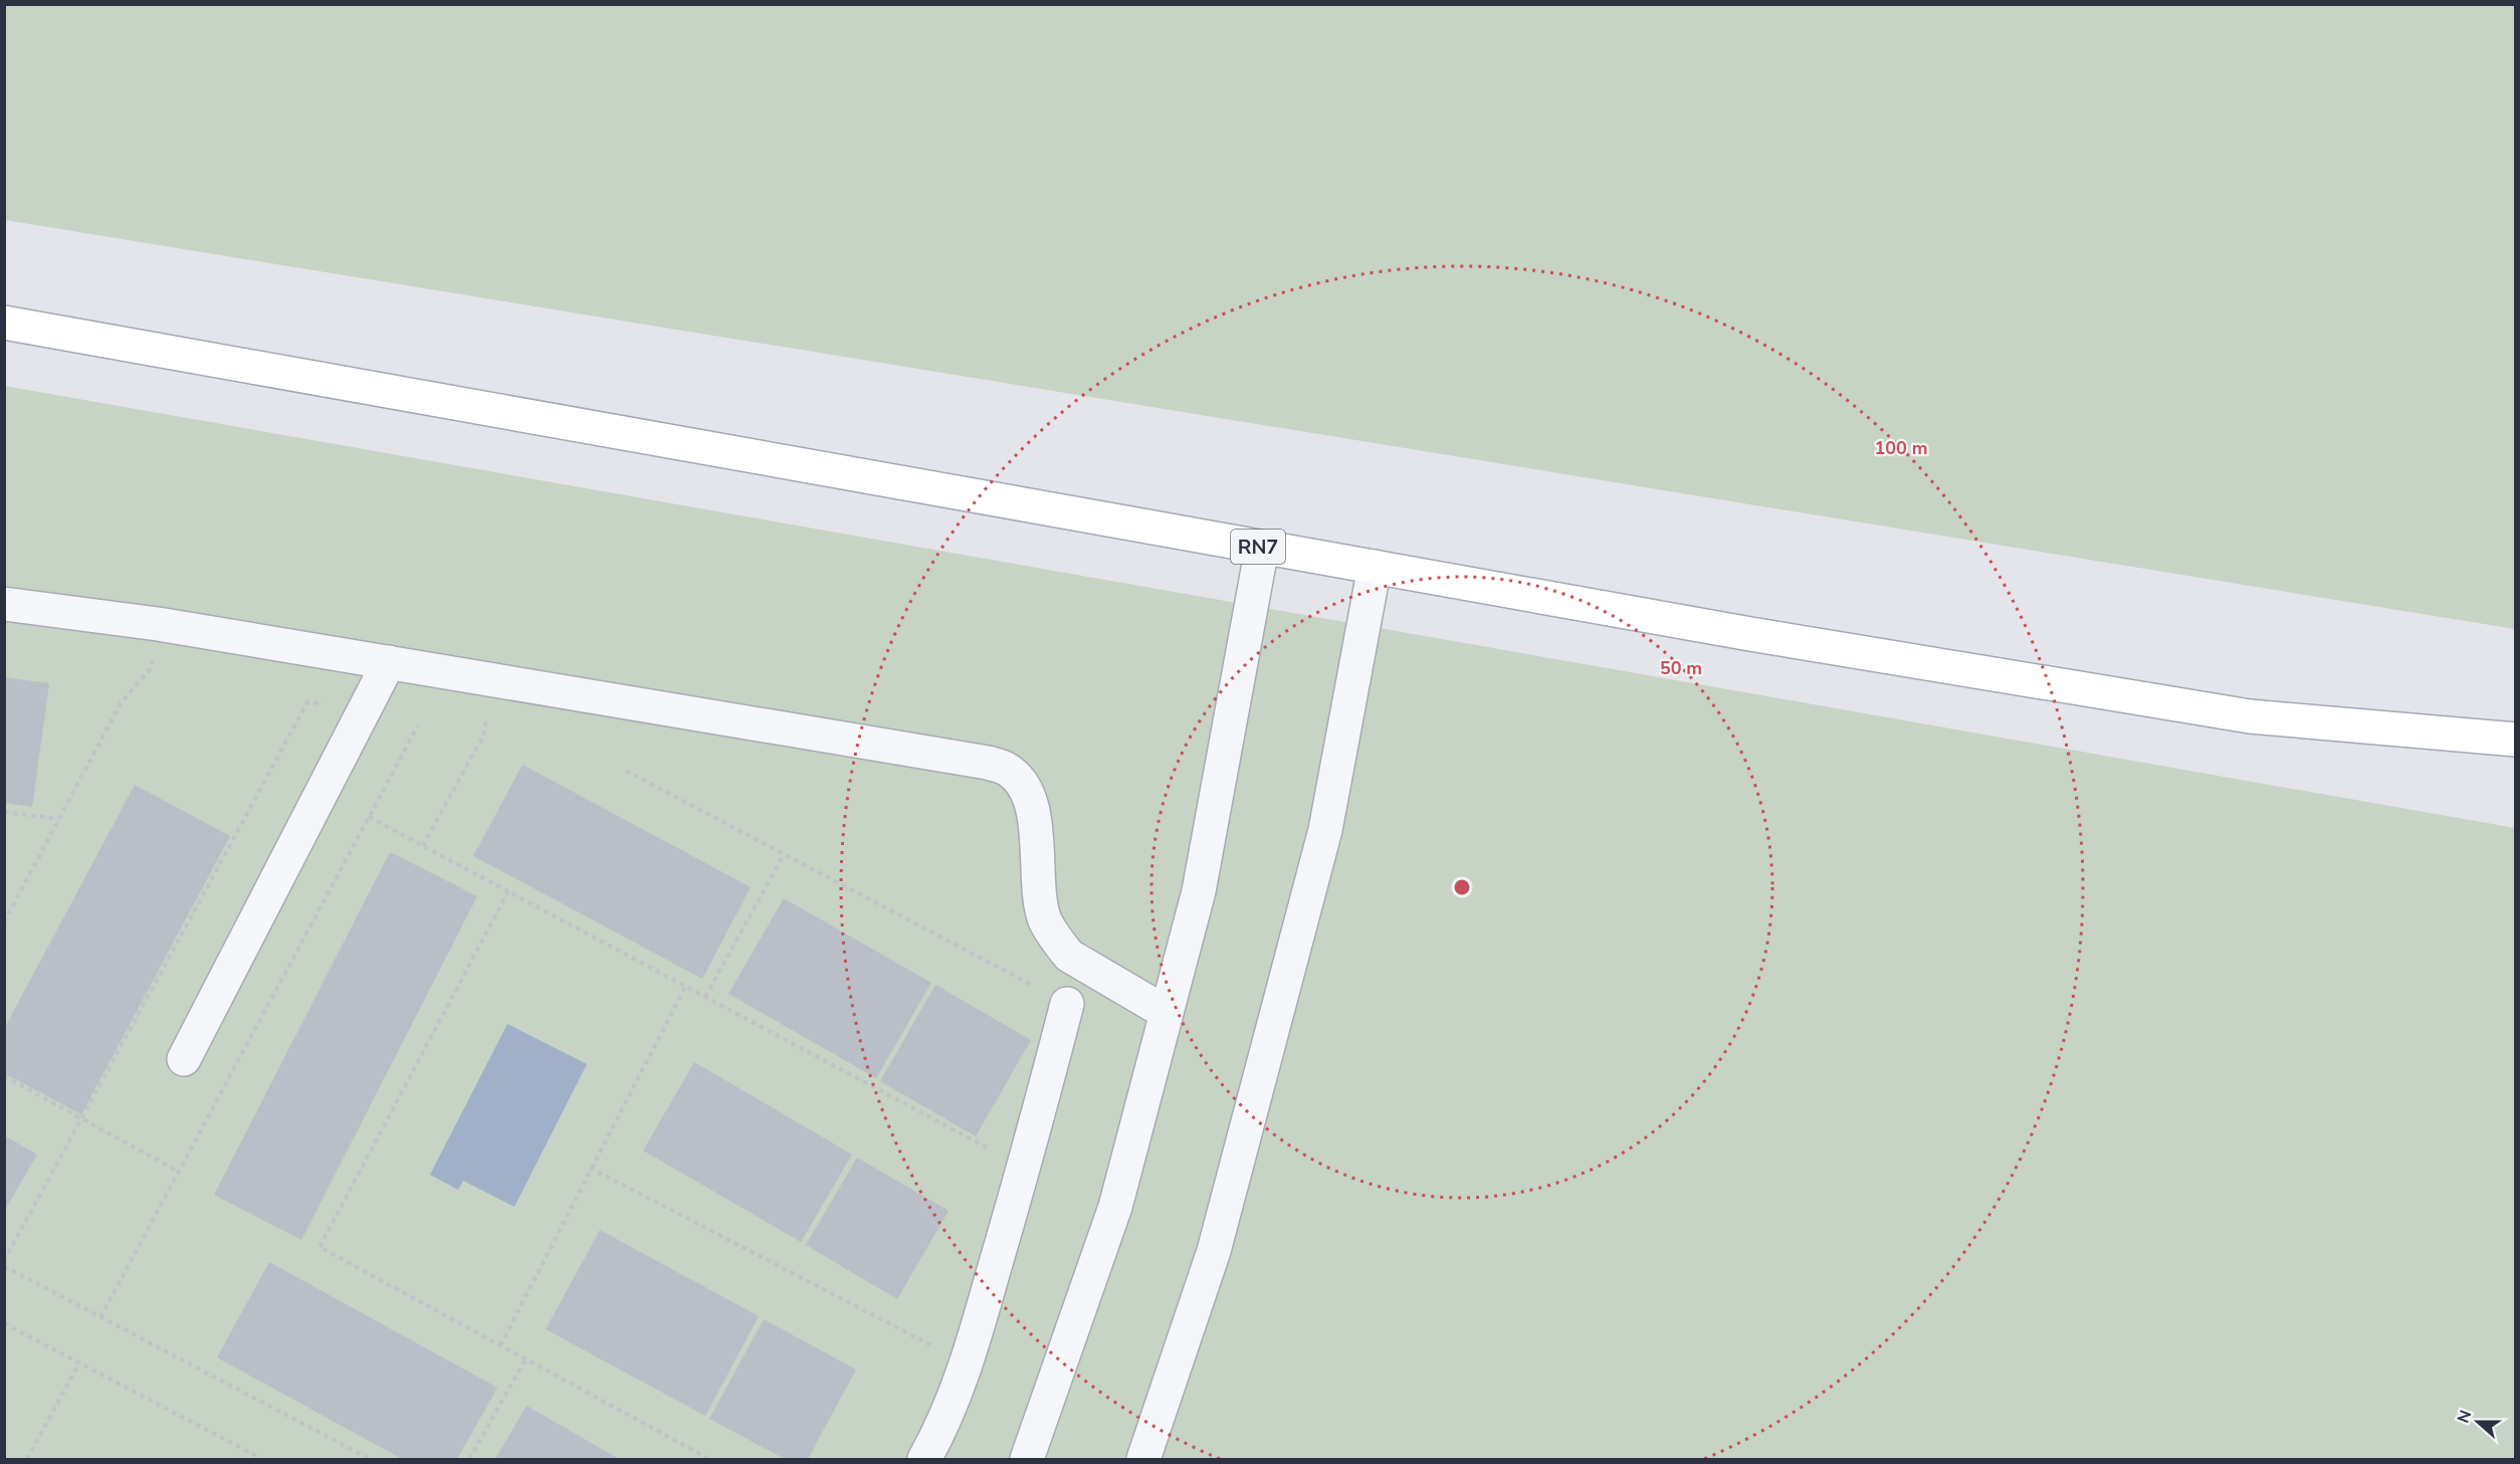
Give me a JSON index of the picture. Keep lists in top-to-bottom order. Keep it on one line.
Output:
{"streets":{"main road":["RN7"]},"north":"left","rings":["100 m","50 m"]}
